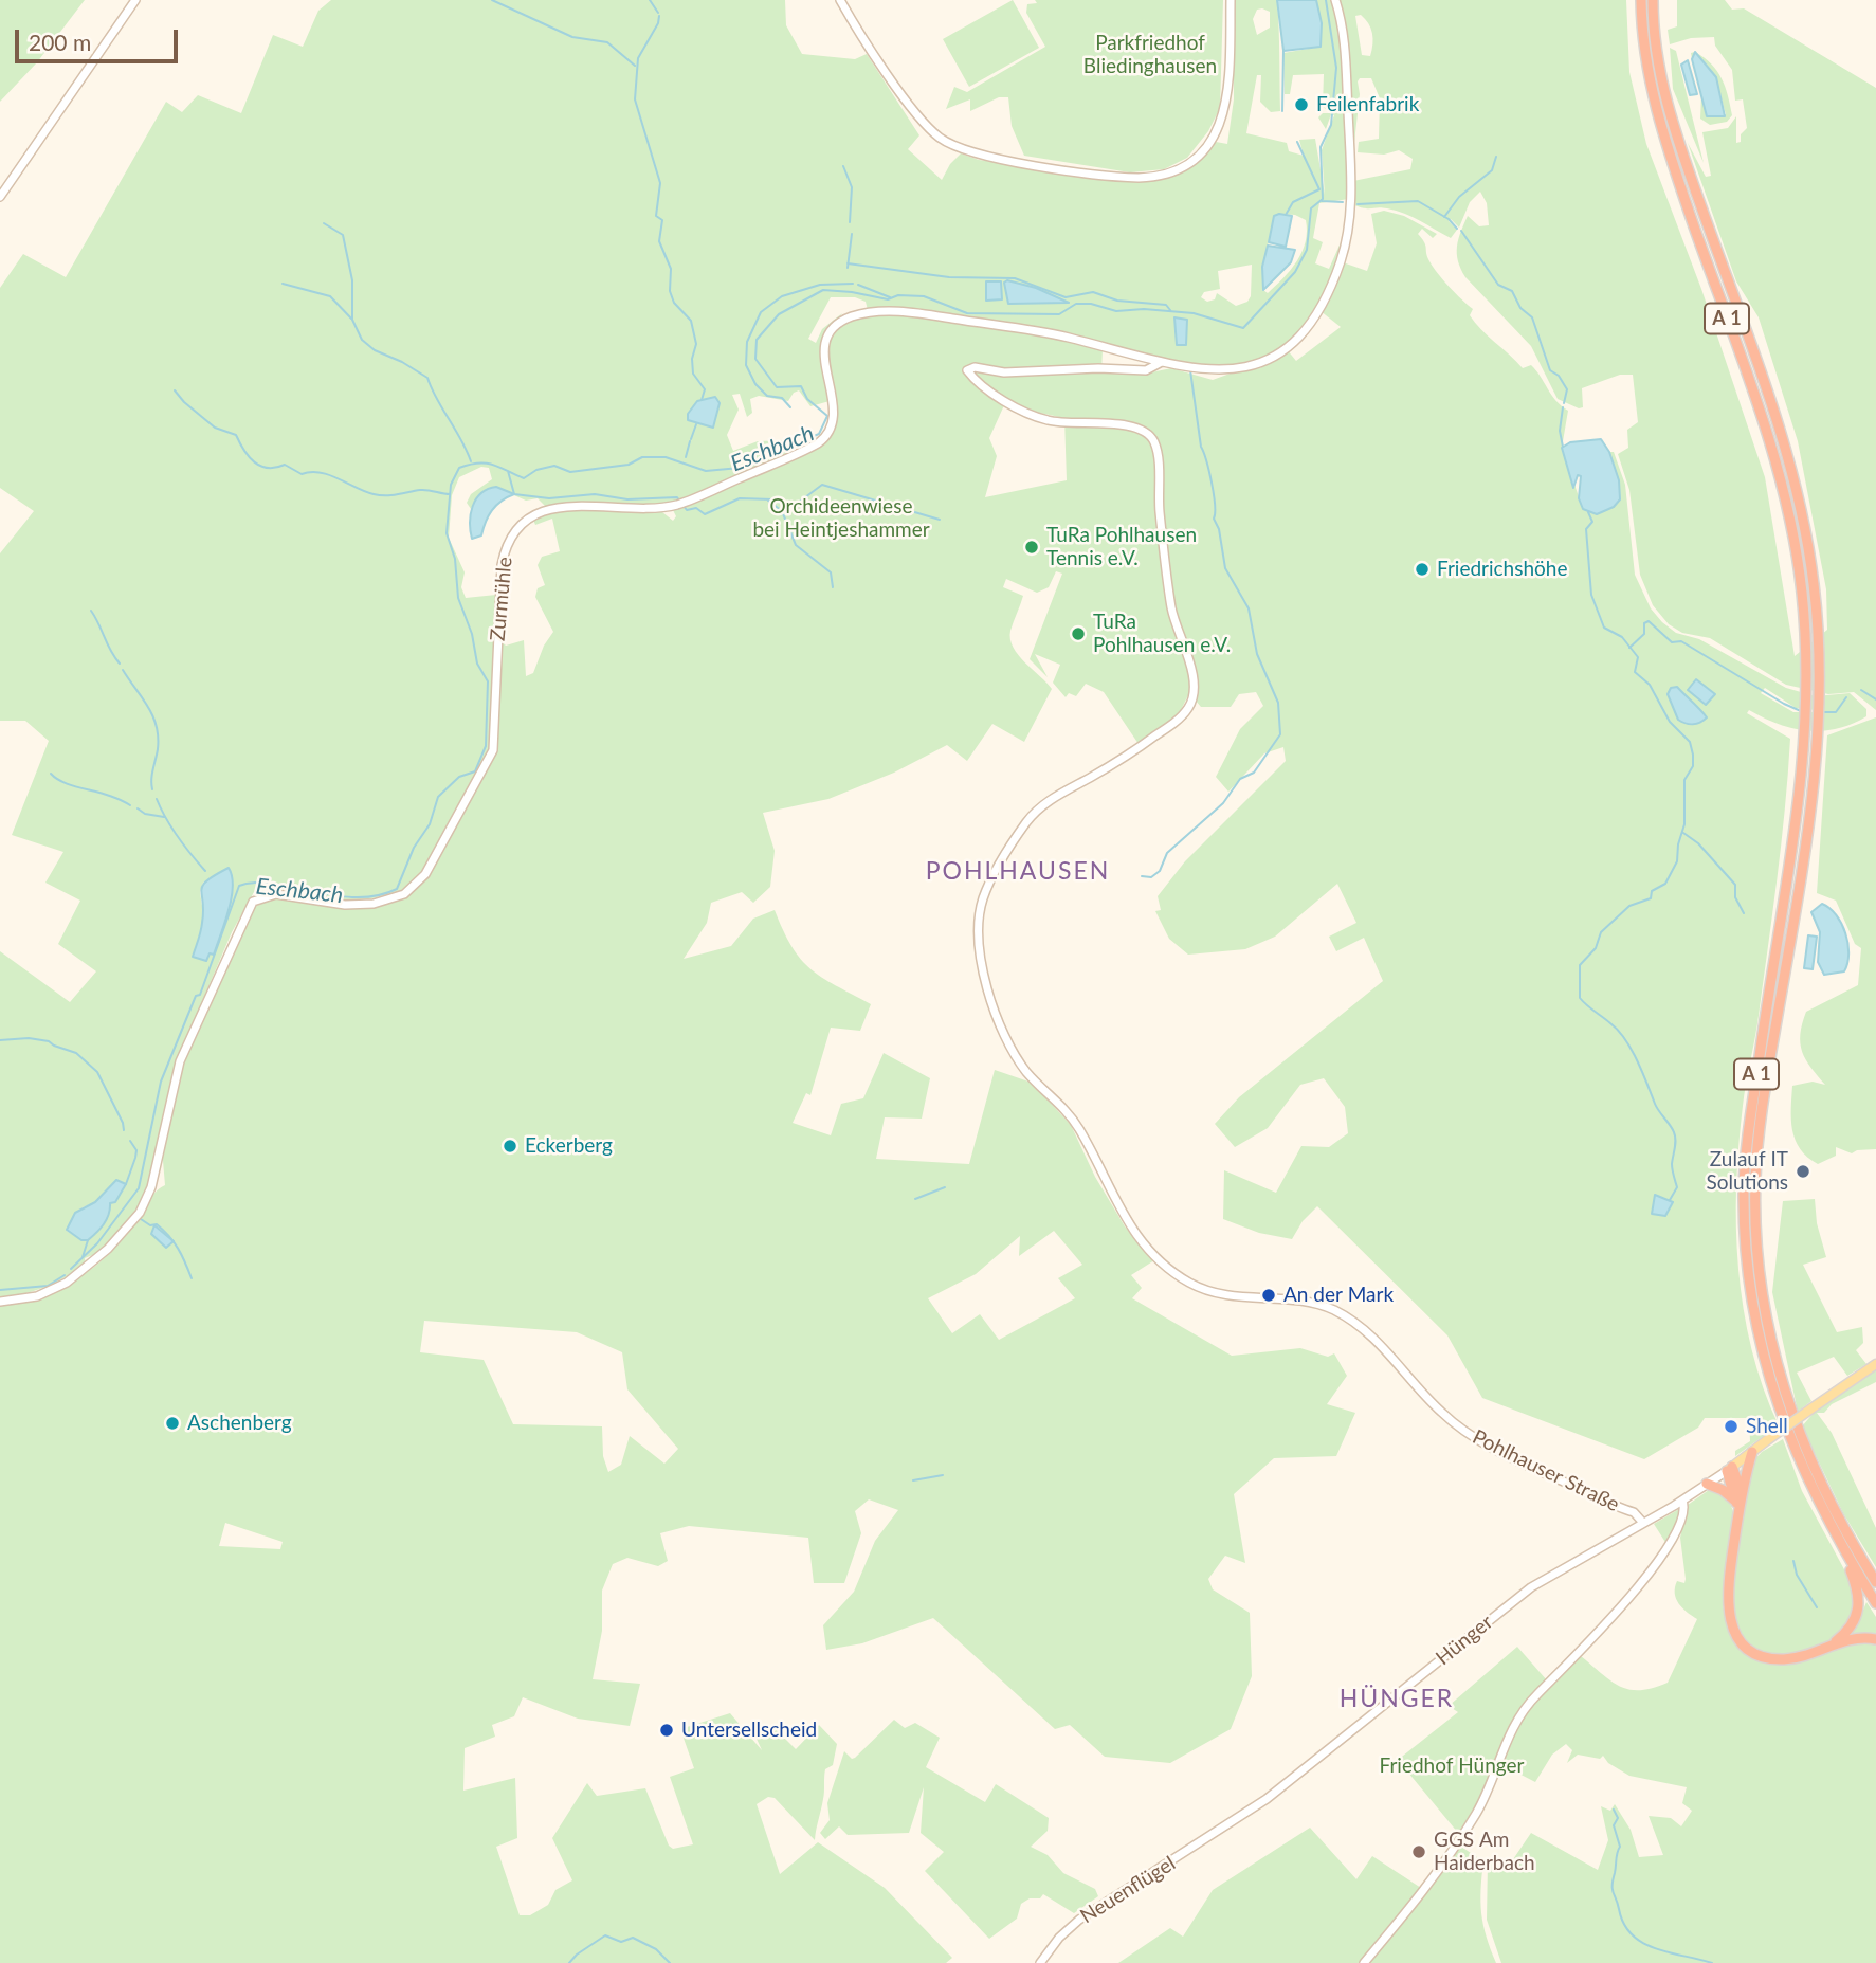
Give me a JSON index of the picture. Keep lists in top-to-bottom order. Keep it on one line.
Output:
{"streets":{"highway":["A 1"],"main road":["Zurmühle","Pohlhauser Straße","Hünger","Neuenflügel"]},"crossings":[["Zurmühle","Pohlhauser Straße"],["Pohlhauser Straße","Hünger"],["Hünger","Neuenflügel"]],"districts":["POHLHAUSEN","HÜNGER"],"water":["Eschbach"],"parks":["Parkfriedhof Bliedinghausen","Orchideenwiese bei Heintjeshammer","Friedhof Hünger"],"places":["Feilenfabrik","TuRa Pohlhausen Tennis e.V.","Friedrichshöhe","TuRa Pohlhausen e.V.","Eckerberg","Zulauf IT Solutions","An der Mark","Aschenberg","Shell","Untersellscheid","GGS Am Haiderbach"],"scale_bar":"200 m"}
